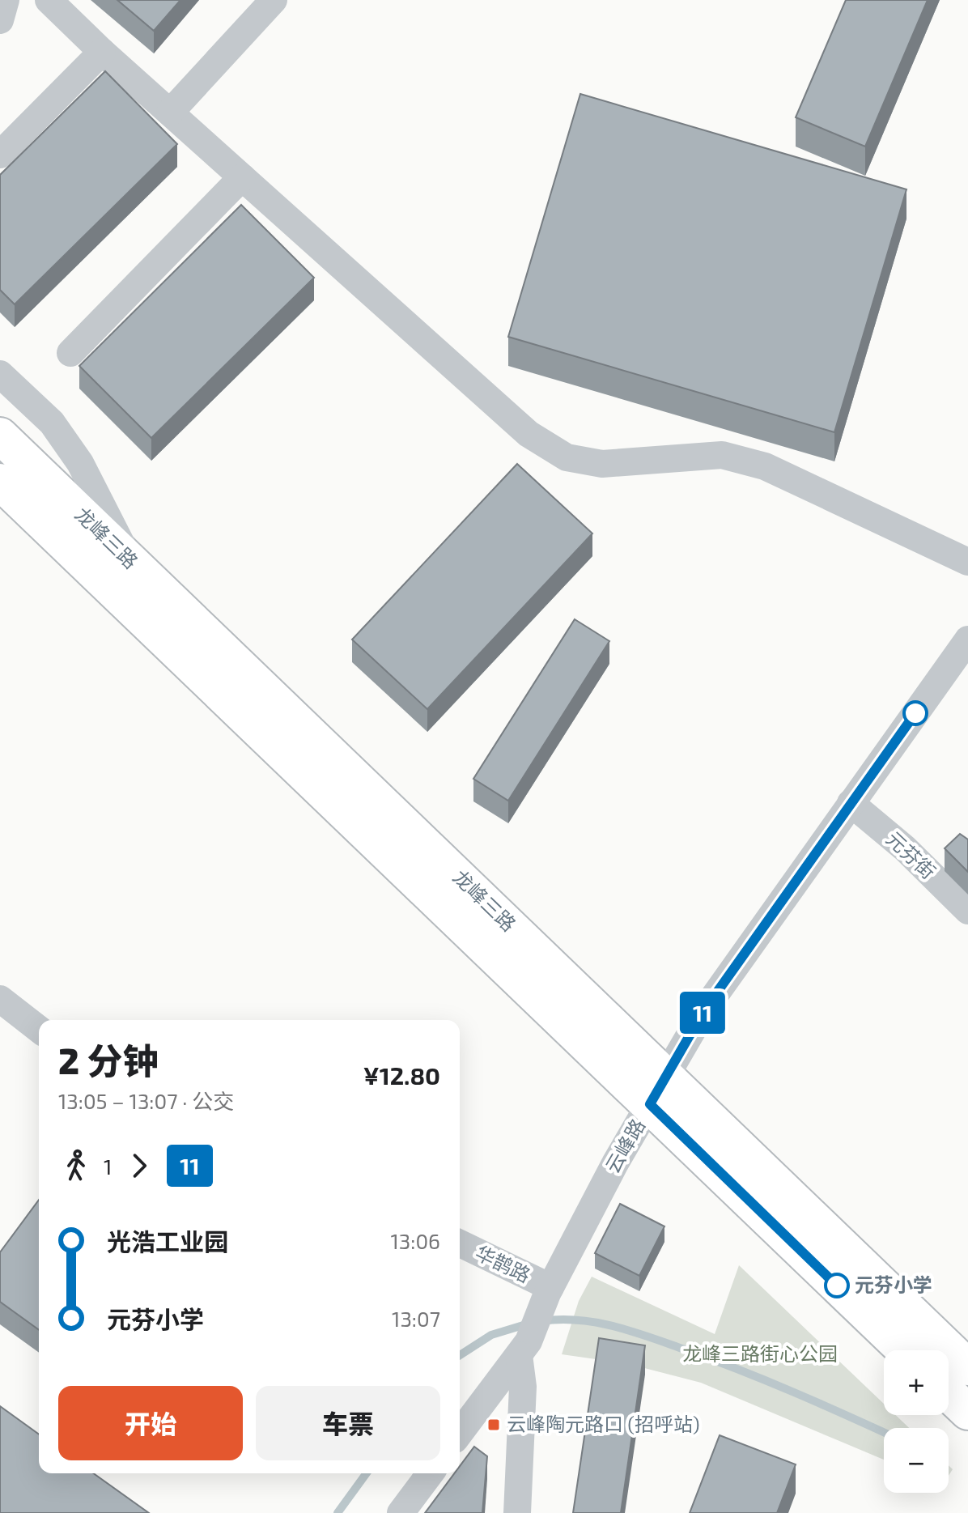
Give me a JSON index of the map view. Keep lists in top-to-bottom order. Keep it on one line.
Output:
{"streets":{"main road":["龙峰三路"],"street":["元芬街","云峰路","华鹊路"]},"crossings":[["龙峰三路","云峰路"],["元芬街","云峰路"],["云峰路","华鹊路"]],"parks":["龙峰三路街心公园"],"places":{"other":["元芬小学"],"transit":["云峰陶元路口 (招呼站)"]},"lines":["bus line 11"],"page":{"on_map":"11","heading":["2 分钟","13:05 – 13:07 · 公交","¥12.80"],"legs":["1","11"],"list":[{"name":"光浩工业园","value":"13:06"},{"name":"元芬小学","value":"13:07"}],"map_buttons":["+","−"],"buttons":["开始","车票"]}}
